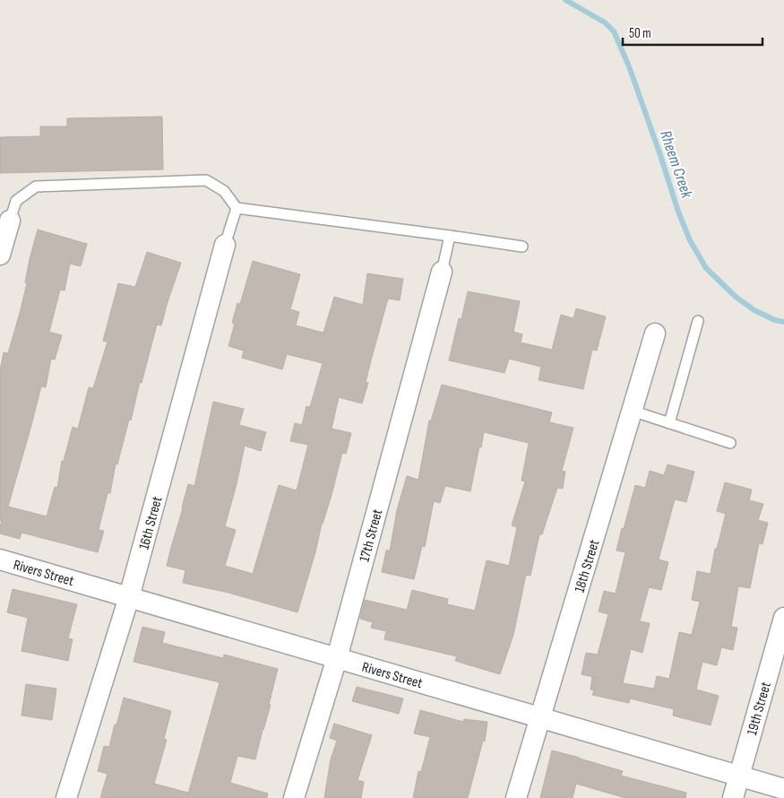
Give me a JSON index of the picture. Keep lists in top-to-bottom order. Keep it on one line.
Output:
{"streets":{"street":["16th Street","17th Street","18th Street","Rivers Street","19th Street"]},"crossings":[["16th Street","Rivers Street"],["17th Street","Rivers Street"],["18th Street","Rivers Street"],["Rivers Street","19th Street"]],"water":["Rheem Creek"],"scale_bar":"50 m"}
